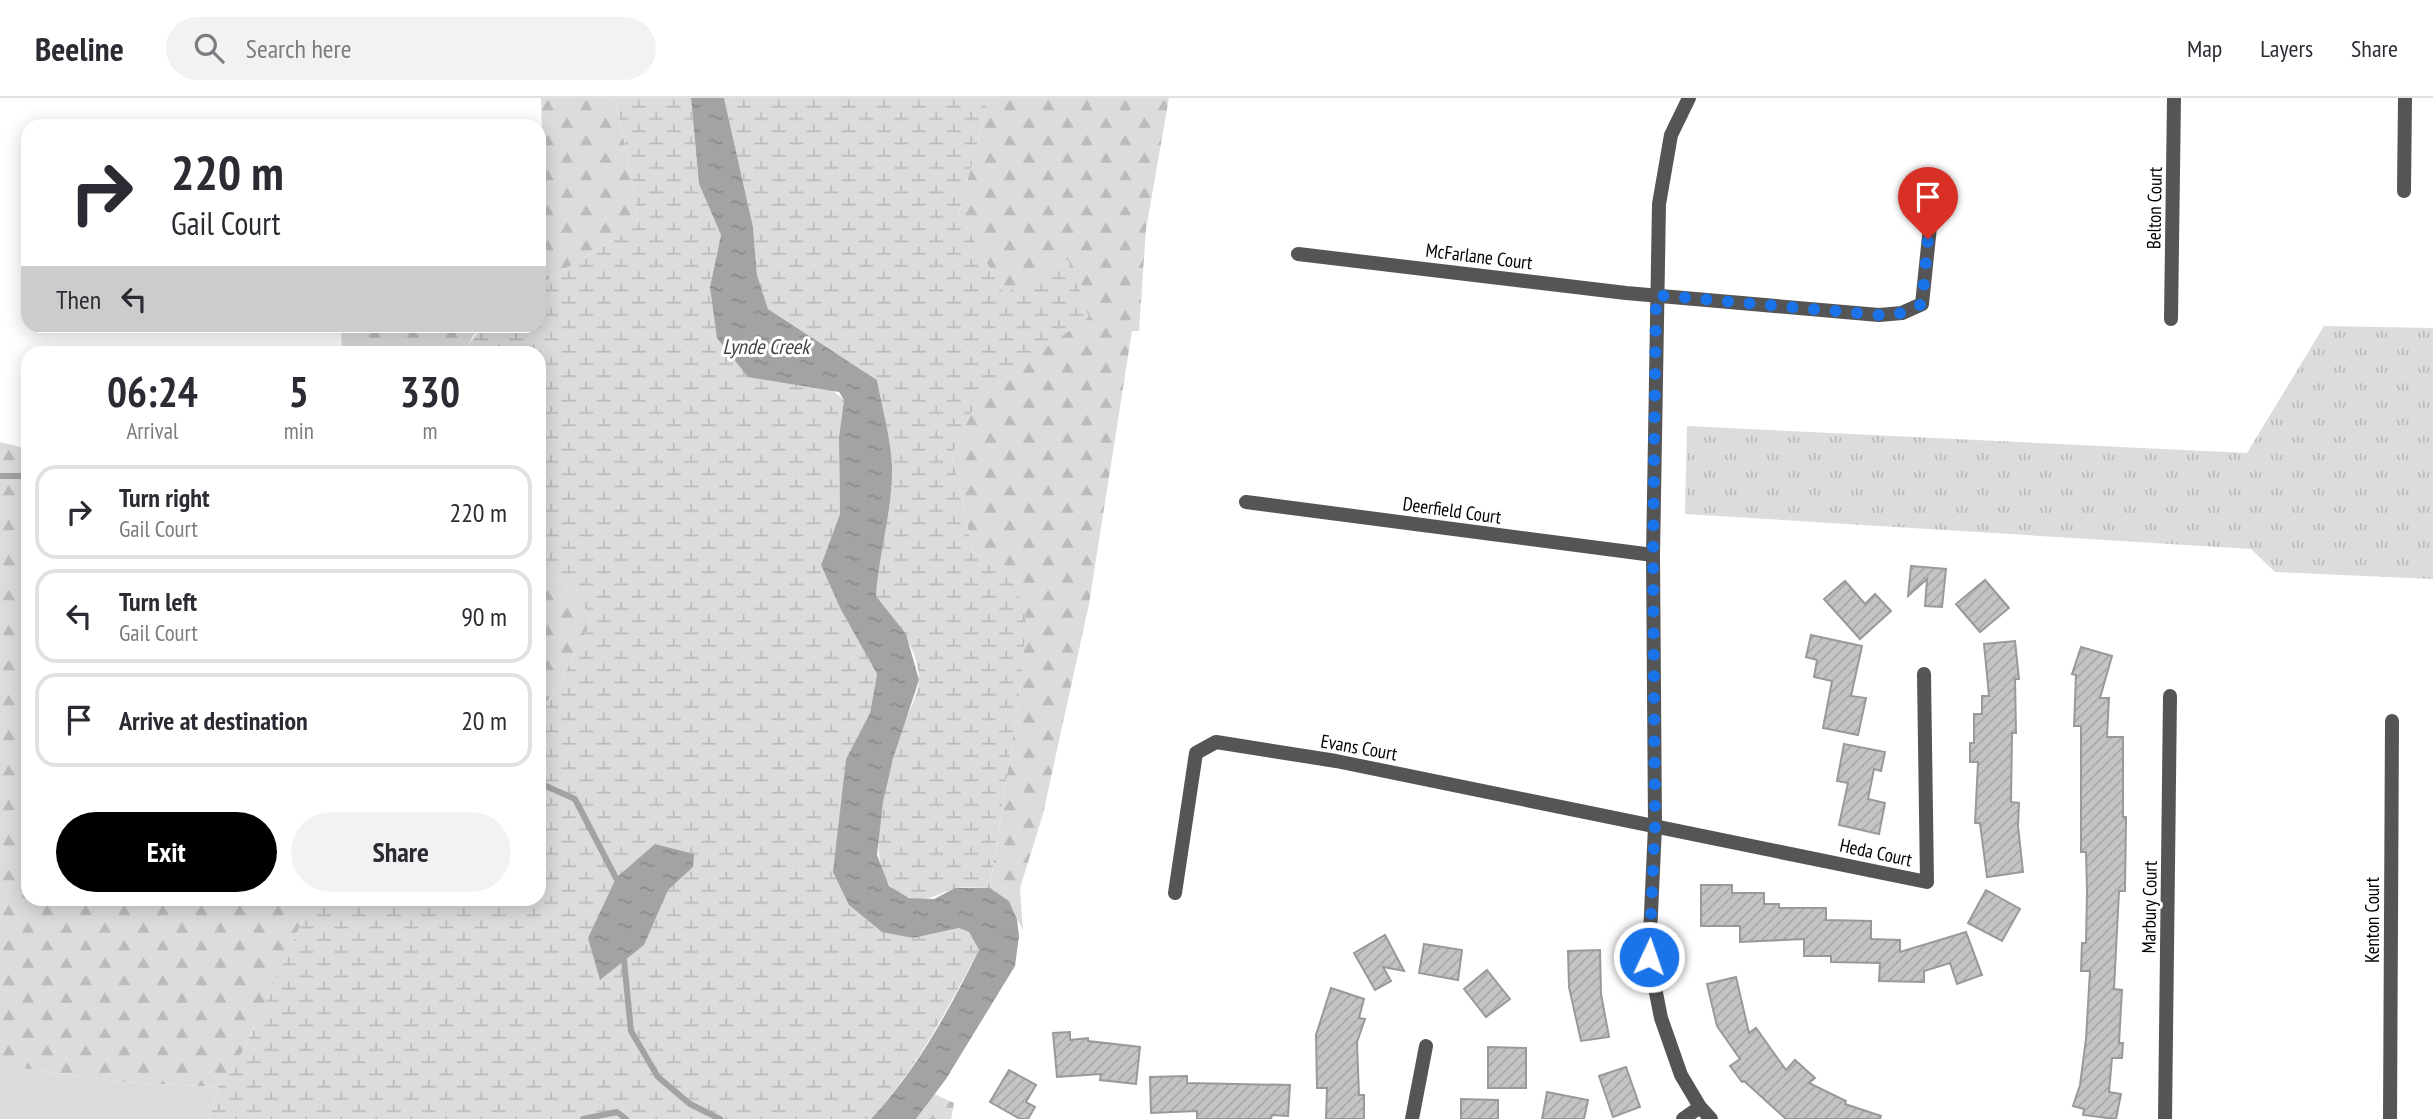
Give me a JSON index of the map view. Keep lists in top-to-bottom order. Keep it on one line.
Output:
{"streets":{"street":["Belton Court","McFarlane Court","Deerfield Court","Evans Court","Heda Court","Marbury Court","Kenton Court"]},"crossings":[["Evans Court","Heda Court"]],"water":["Lynde Creek"],"page":{"header":"Beeline","search":"Search here","nav":["Map","Layers","Share"],"turn":["220 m","Gail Court"],"then":"Then","eta":["06:24","Arrival","5","min","330","m"],"list":[{"name":"Turn right","note":"Gail Court","value":"220 m"},{"name":"Turn left","note":"Gail Court","value":"90 m"},{"name":"Arrive at destination","value":"20 m"}],"buttons":["Exit","Share"]}}
